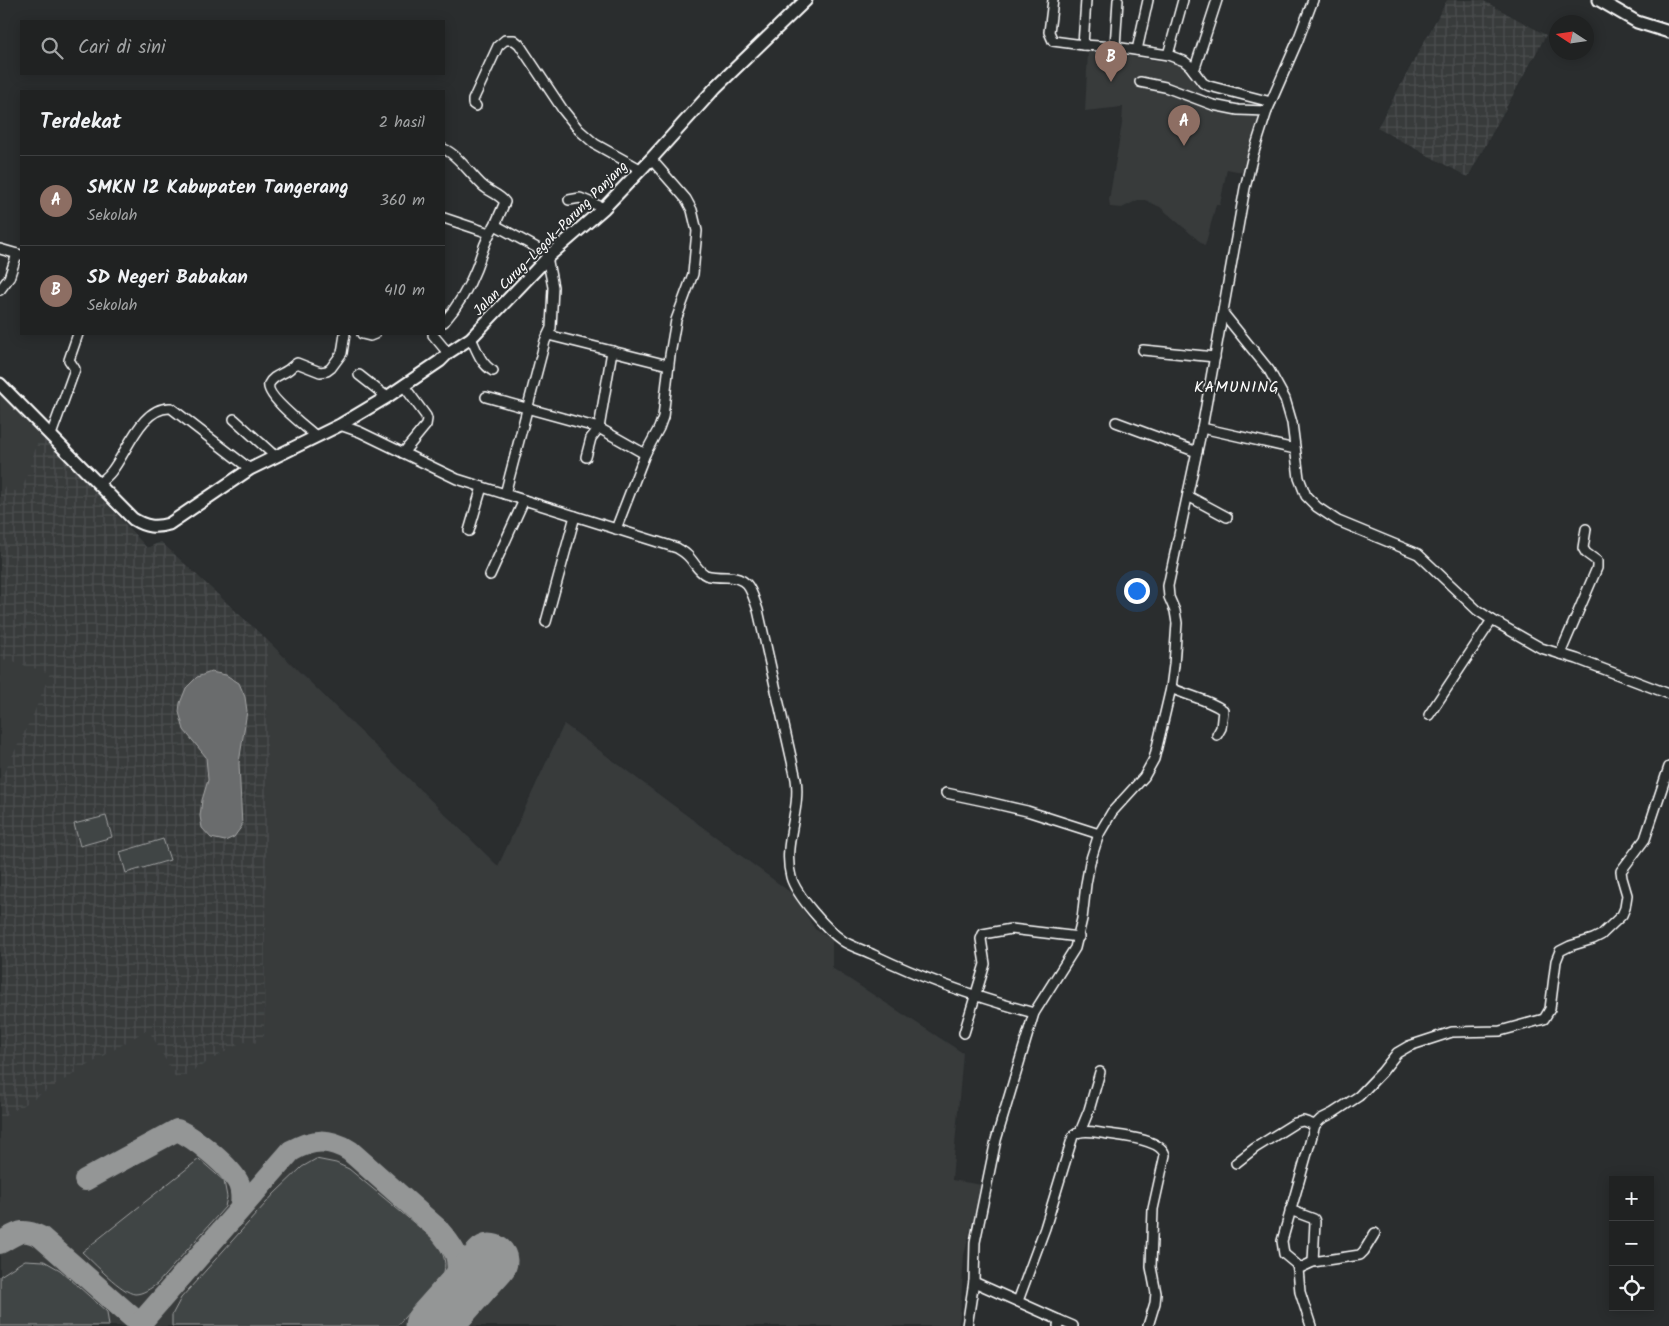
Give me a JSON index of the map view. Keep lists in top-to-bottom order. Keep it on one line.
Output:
{"streets":{"main road":["Jalan Curug–Legok–Parung Panjang"]},"districts":["KAMUNING"],"north":"left","page":{"search":"Cari di sini","pins":["B","A"],"heading":["Terdekat","2 hasil"],"list":[{"mark":"A","name":"SMKN 12 Kabupaten Tangerang","note":"Sekolah","value":"360 m"},{"mark":"B","name":"SD Negeri Babakan","note":"Sekolah","value":"410 m"}],"map_buttons":["+","−"]}}
